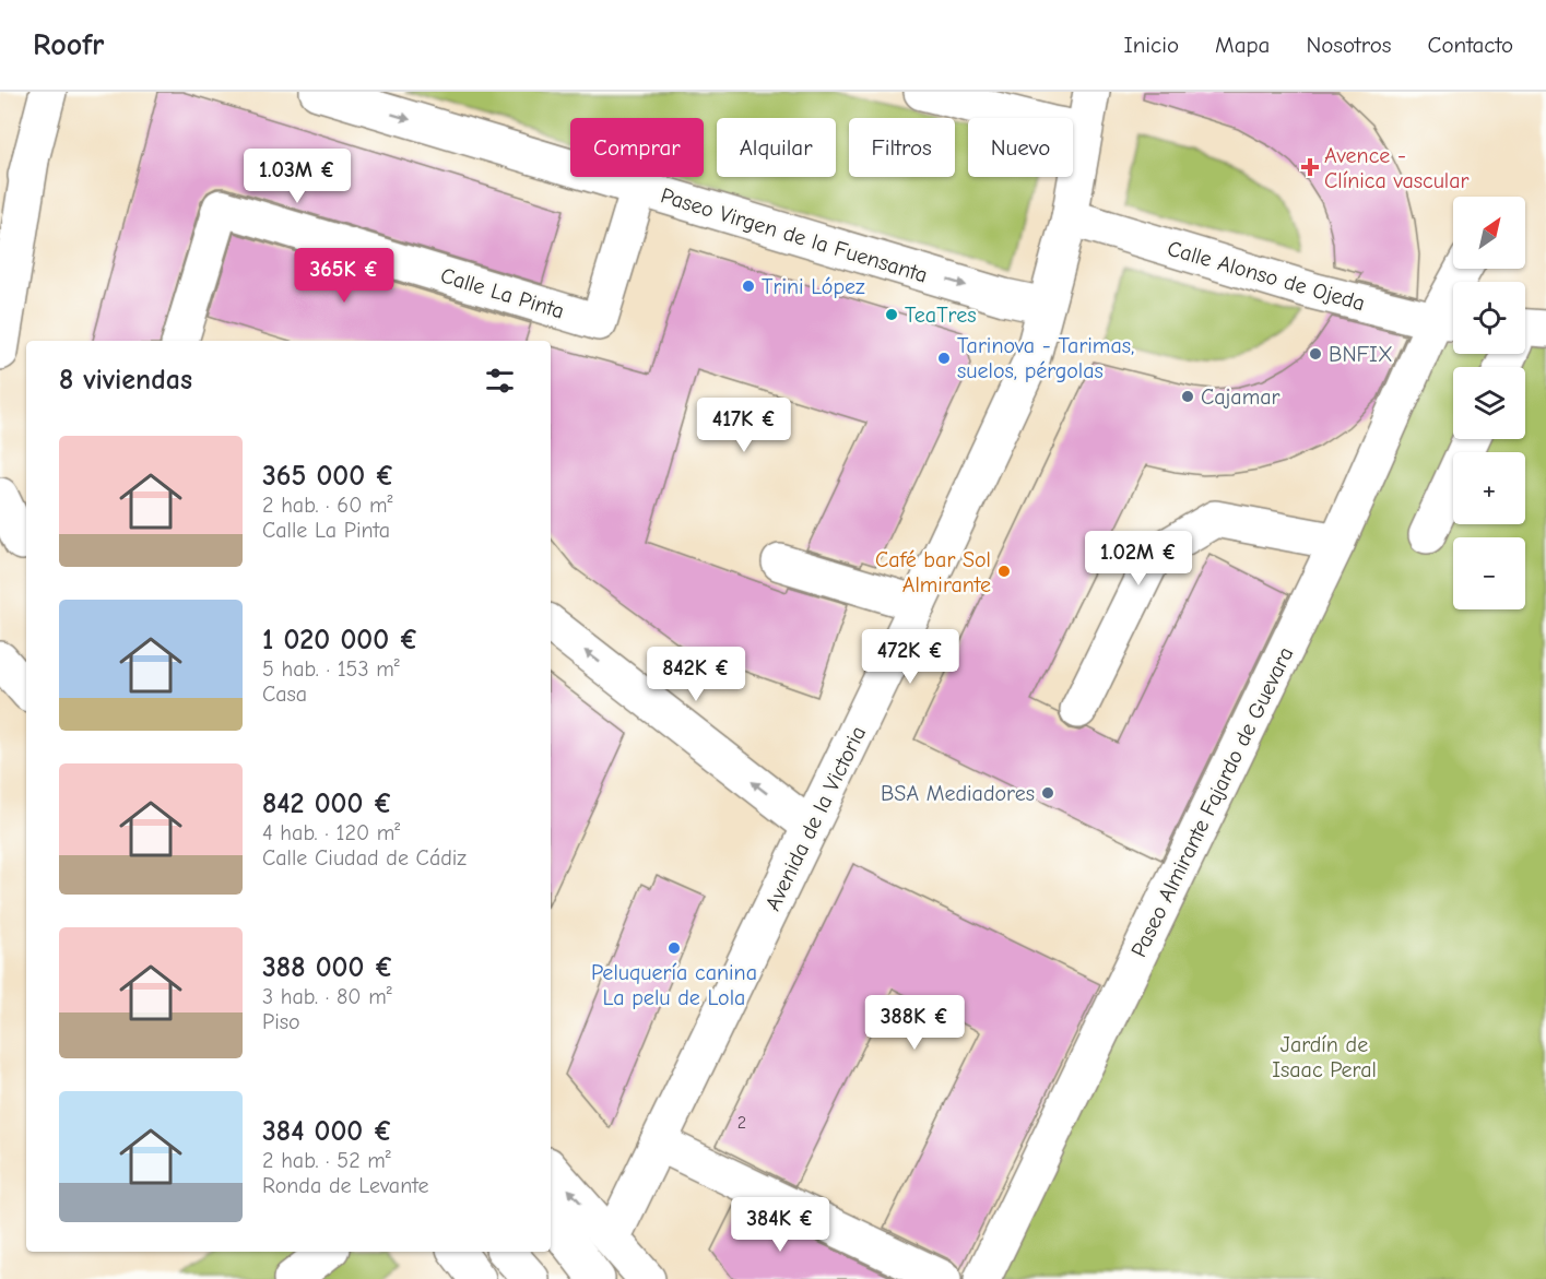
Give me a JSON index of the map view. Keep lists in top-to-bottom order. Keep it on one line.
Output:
{"streets":{"street":["Paseo Virgen de la Fuensanta","Calle Alonso de Ojeda","Calle La Pinta","Paseo Almirante Fajardo de Guevara","Avenida de la Victoria"]},"crossings":[["Paseo Virgen de la Fuensanta","Calle La Pinta"],["Paseo Virgen de la Fuensanta","Avenida de la Victoria"],["Calle Alonso de Ojeda","Paseo Almirante Fajardo de Guevara"],["Calle Alonso de Ojeda","Avenida de la Victoria"]],"parks":["Jardín de Isaac Peral"],"places":{"health":["Avence - Clínica vascular"],"other":["Trini López","TeaTres","BNFIX","Tarinova - Tarimas, suelos, pérgolas","Cajamar","Café bar Sol Almirante","BSA Mediadores","Peluquería canina La pelu de Lola"]},"house_numbers":["2"],"north":"top right","page":{"header":"Roofr","nav":["Inicio","Mapa","Nosotros","Contacto"],"chip":["Comprar","Alquilar","Filtros","Nuevo"],"price":["1.03M €","365K €","417K €","1.02M €","472K €","842K €","388K €","384K €"],"map_buttons":["+","−"],"heading":"8 viviendas","list":[{"name":"365 000 €","note":"2 hab. · 60 m² · Calle La Pinta"},{"name":"1 020 000 €","note":"5 hab. · 153 m² · Casa"},{"name":"842 000 €","note":"4 hab. · 120 m² · Calle Ciudad de Cádiz"},{"name":"388 000 €","note":"3 hab. · 80 m² · Piso"},{"name":"384 000 €","note":"2 hab. · 52 m² · Ronda de Levante"}]}}
